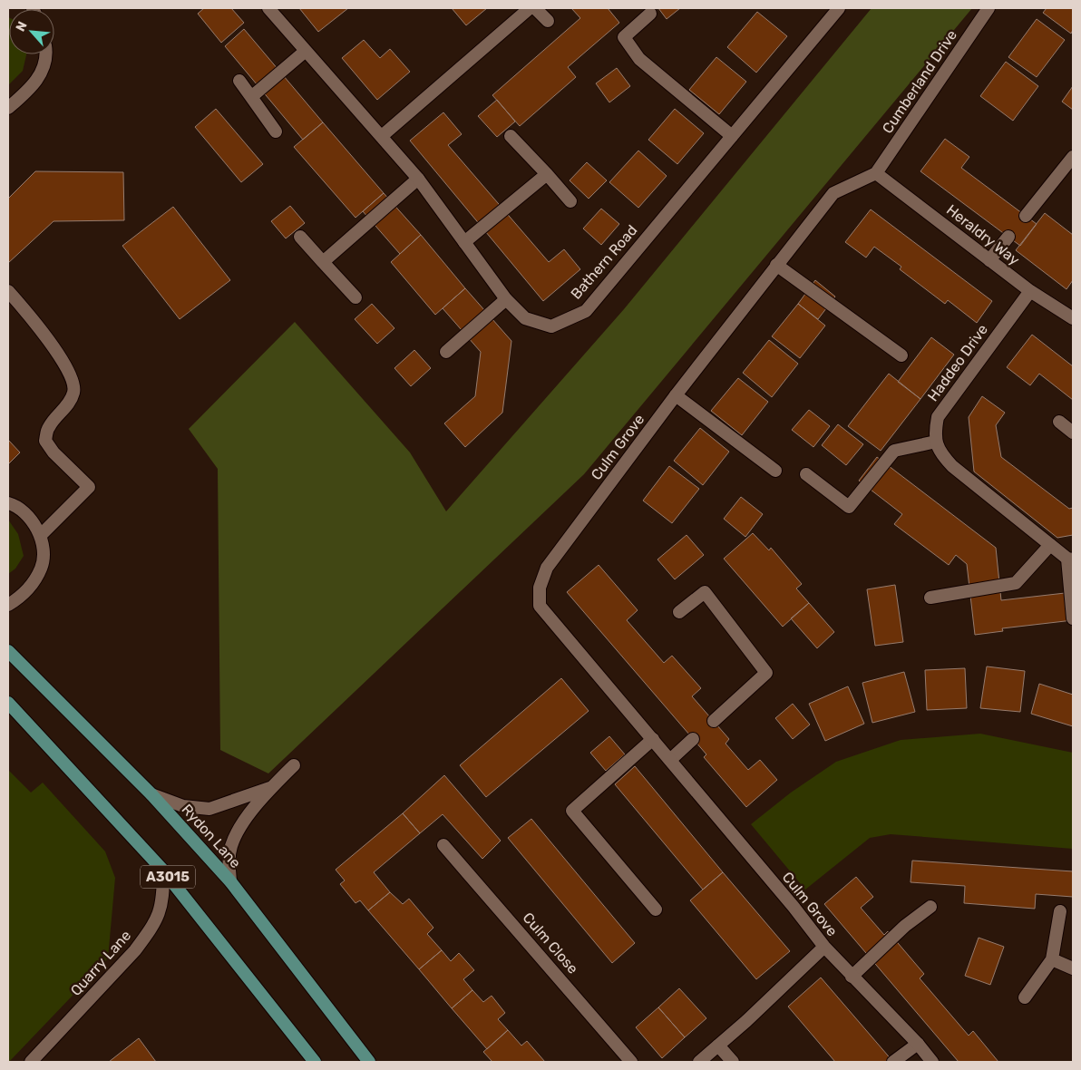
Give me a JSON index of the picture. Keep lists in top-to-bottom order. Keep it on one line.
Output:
{"streets":{"main road":["Rydon Lane","A3015"],"street":["Cumberland Drive","Heraldry Way","Bathern Road","Haddeo Drive","Culm Grove","Culm Close","Quarry Lane"]},"crossings":[["Cumberland Drive","Heraldry Way"],["Cumberland Drive","Culm Grove"],["Heraldry Way","Haddeo Drive"],["Heraldry Way","Culm Grove"],["A3015","Quarry Lane"]],"north":"top left"}
